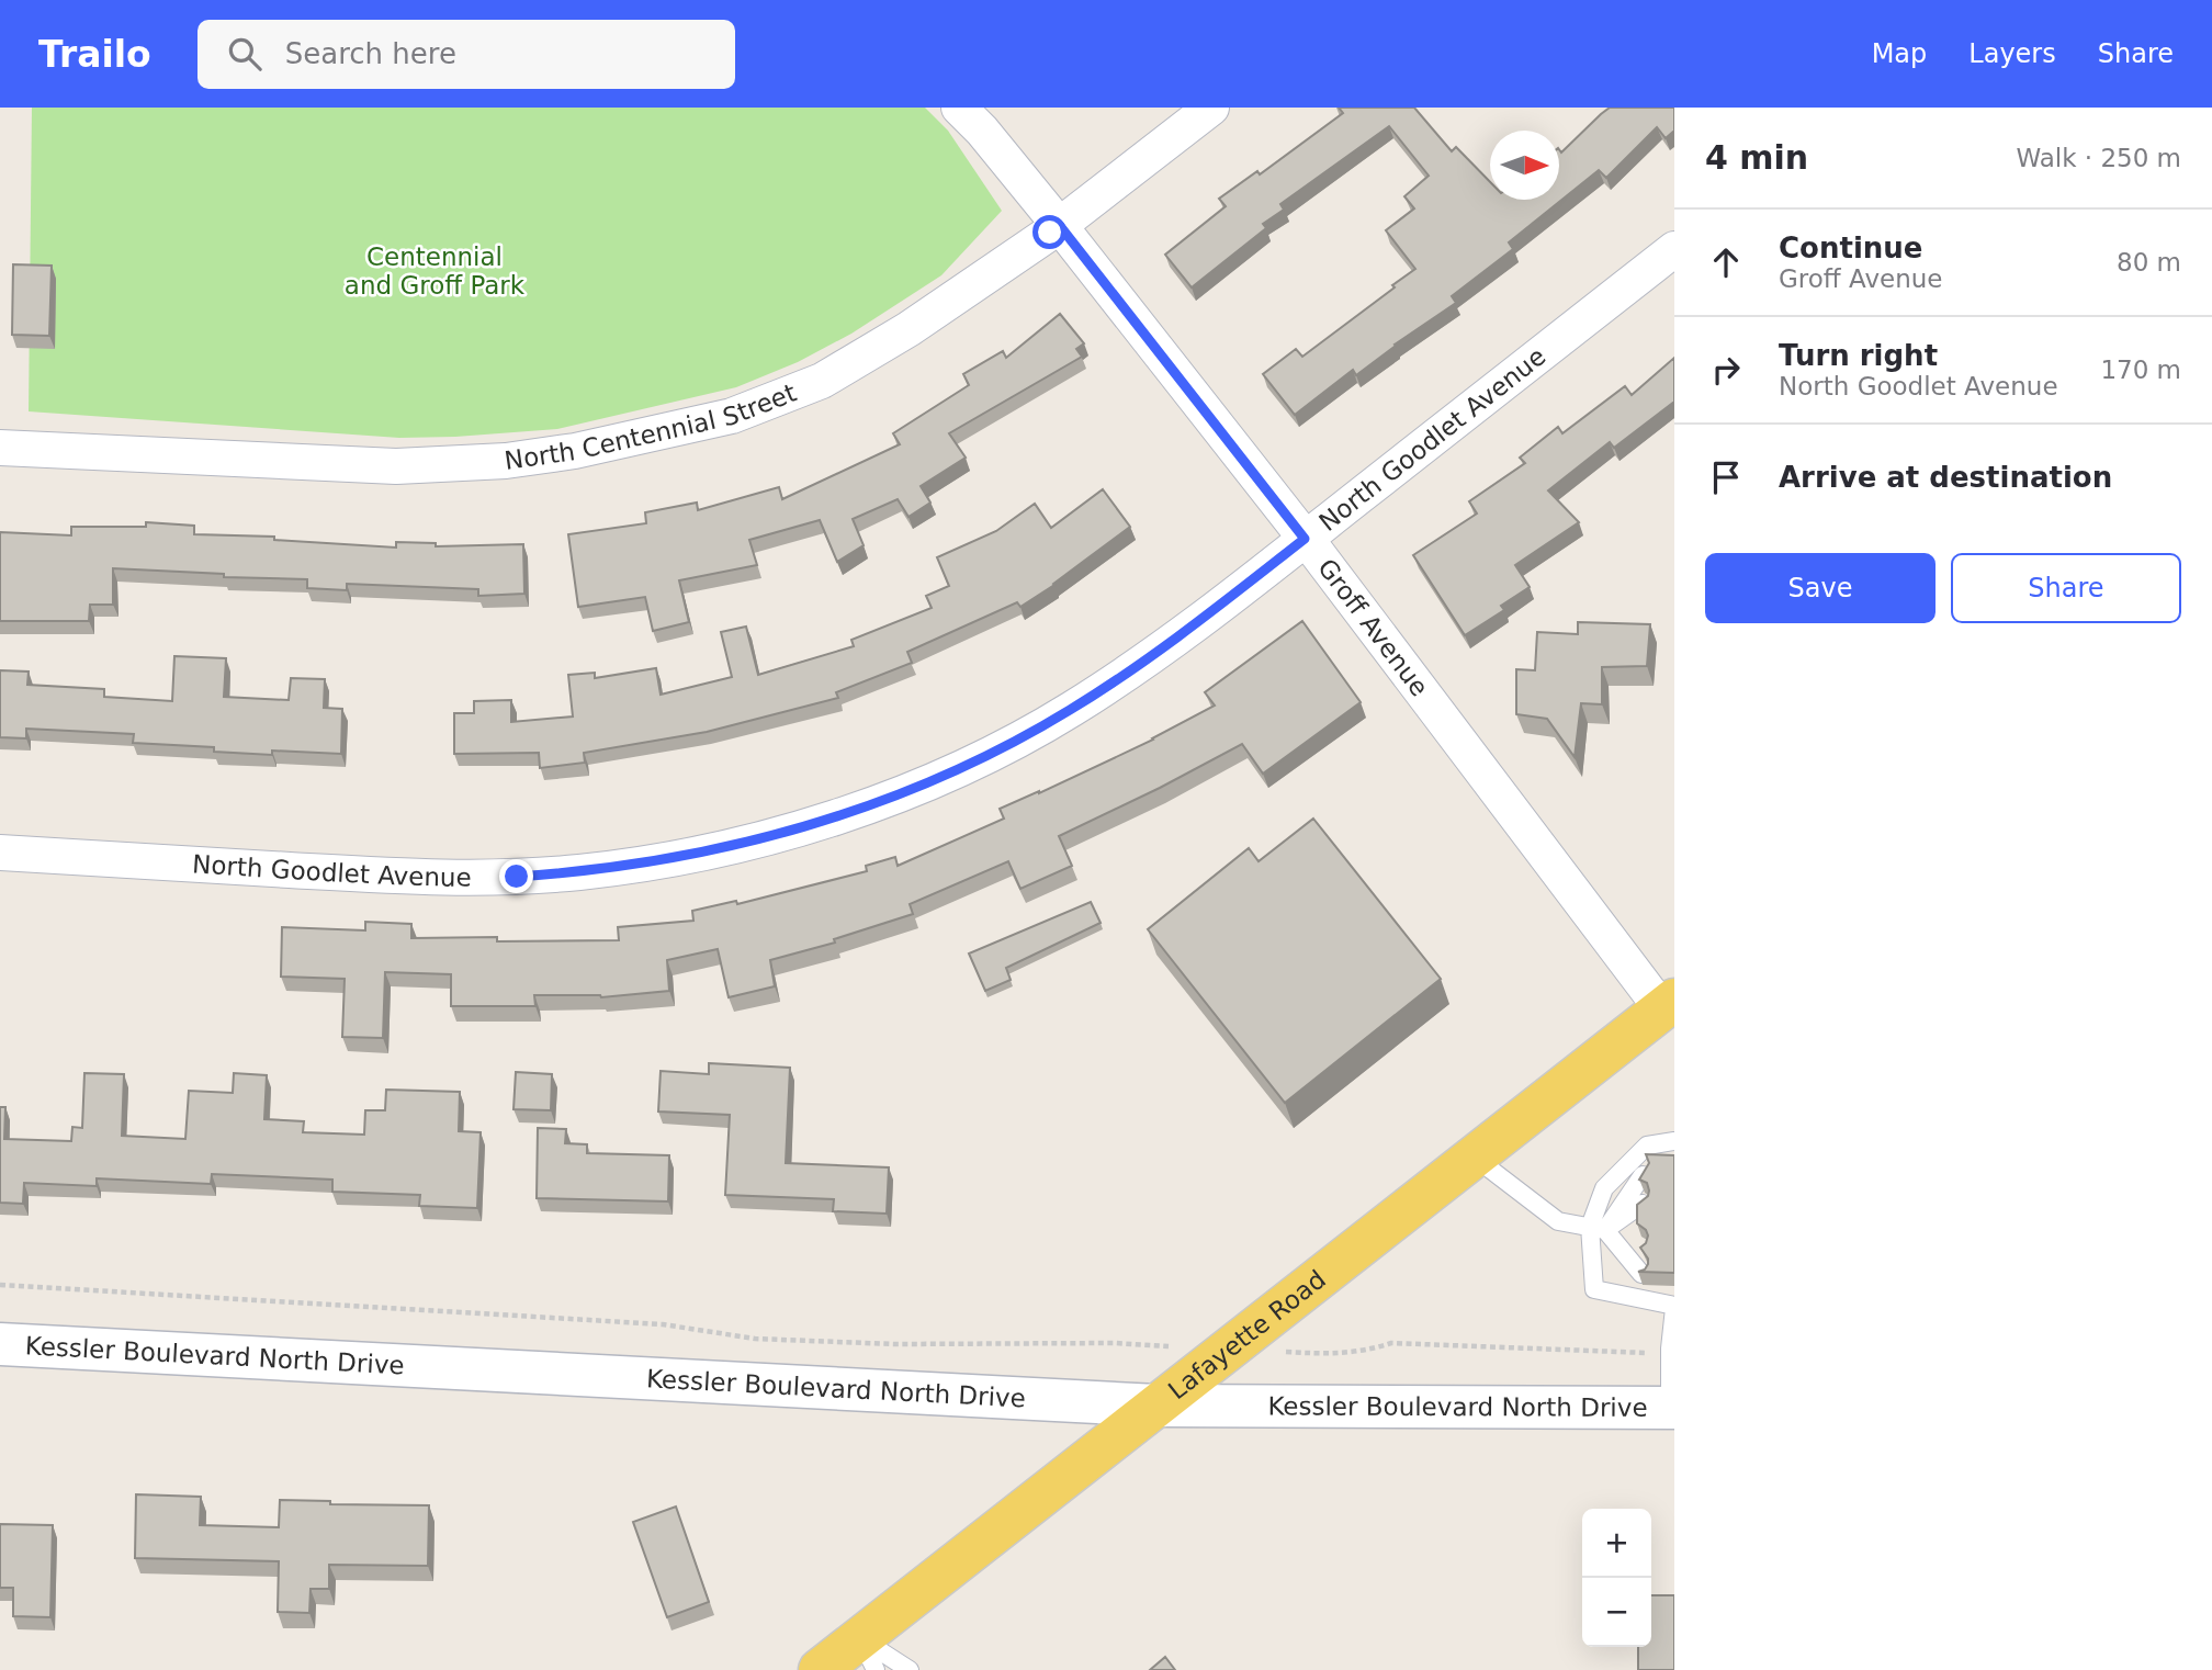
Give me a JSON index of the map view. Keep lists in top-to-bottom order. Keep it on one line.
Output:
{"streets":{"main road":["Lafayette Road","Kessler Boulevard North Drive"],"street":["North Centennial Street","North Goodlet Avenue","Groff Avenue"]},"crossings":[["North Centennial Street","Groff Avenue"],["North Goodlet Avenue","Groff Avenue"],["Groff Avenue","Lafayette Road"],["Lafayette Road","Kessler Boulevard North Drive"]],"parks":["Centennial and Groff Park"],"north":"right","page":{"header":"Trailo","search":"Search here","nav":["Map","Layers","Share"],"heading":["4 min","Walk · 250 m"],"list":[["Continue","Groff Avenue","80 m"],["Turn right","North Goodlet Avenue","170 m"],"Arrive at destination"],"buttons":["Save","Share"],"map_buttons":["+","−"]}}
